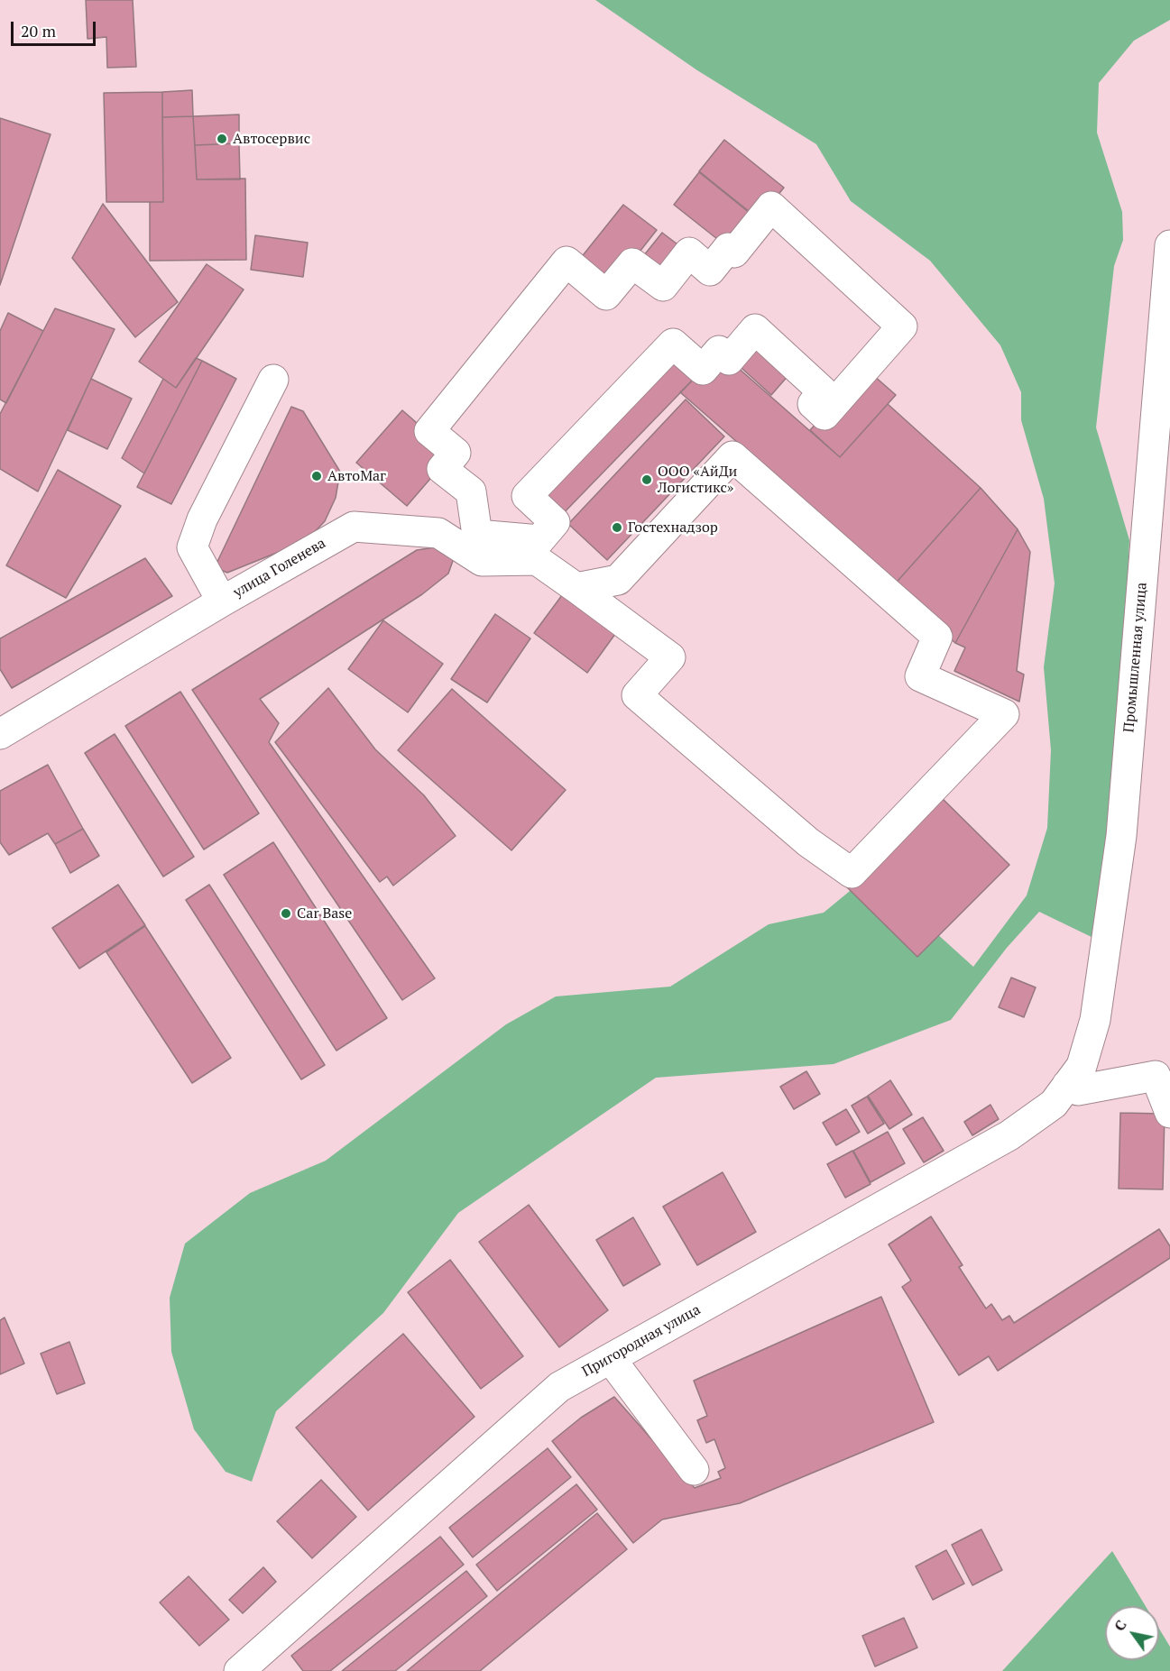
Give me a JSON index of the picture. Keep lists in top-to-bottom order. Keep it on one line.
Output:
{"streets":{"street":["улица Голенева","Промышленная улица","Пригородная улица"]},"crossings":[["Промышленная улица","Пригородная улица"]],"places":["Автосервис","АвтоМаг","ООО «АйДи Логистикс»","Гостехнадзор","Car Base"],"scale_bar":"20 m","north":"top left"}
